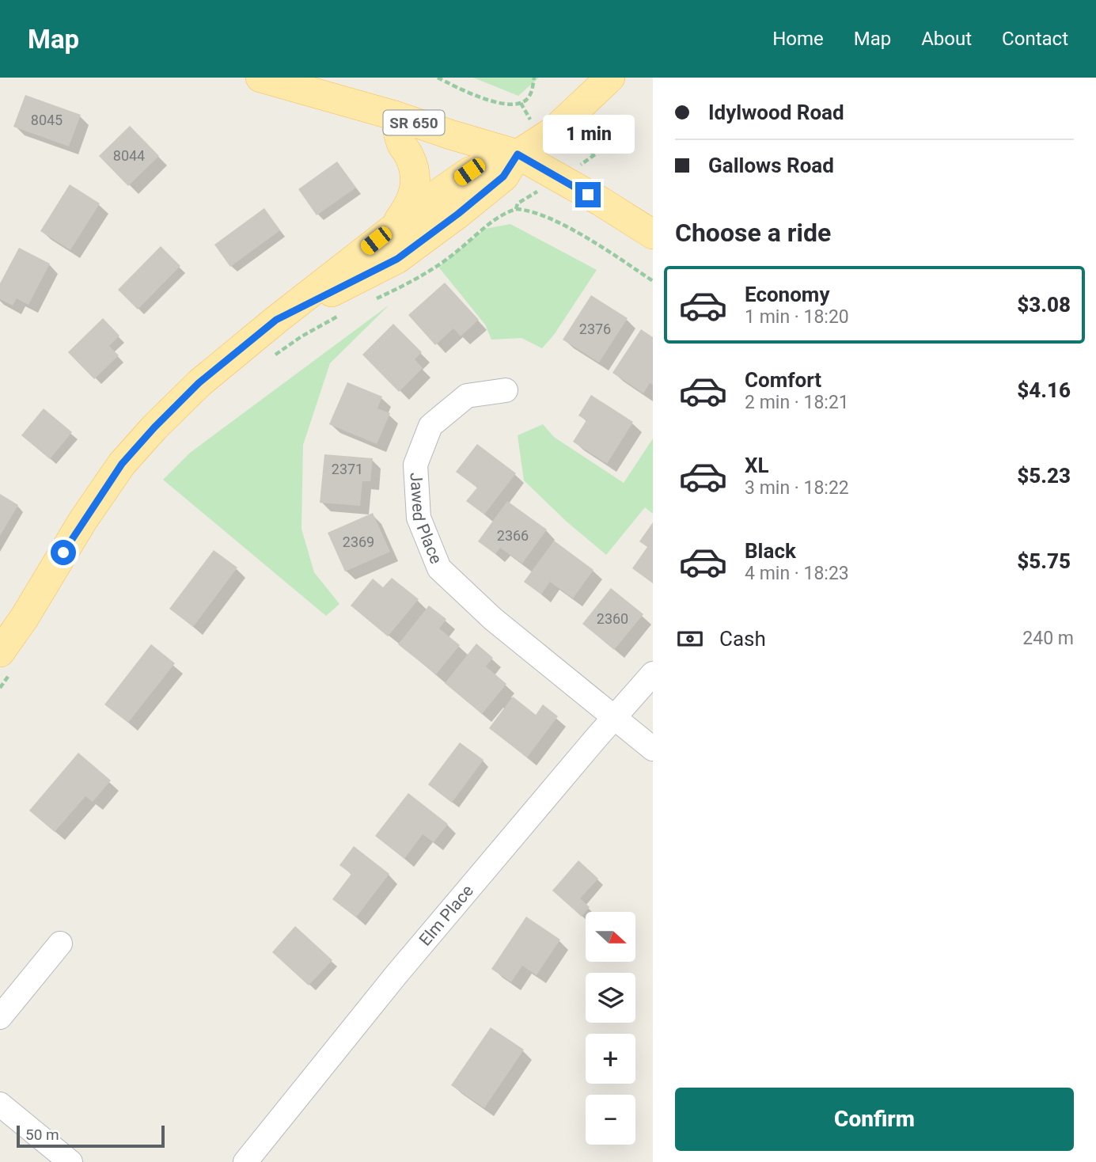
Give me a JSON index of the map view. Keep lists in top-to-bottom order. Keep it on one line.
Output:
{"streets":{"main road":["SR 650"],"street":["Jawed Place","Elm Place"]},"crossings":[["Jawed Place","Elm Place"]],"house_numbers":["8045","8044","2376","2371","2366","2369","2360"],"scale_bar":"50 m","north":"right","page":{"header":"Map","nav":["Home","Map","About","Contact"],"banner":["Idylwood Road","Gallows Road"],"bubble":"1 min","heading":"Choose a ride","list":[{"name":"Economy","note":"1 min · 18:20","value":"$3.08"},{"name":"Comfort","note":"2 min · 18:21","value":"$4.16"},{"name":"XL","note":"3 min · 18:22","value":"$5.23"},{"name":"Black","note":"4 min · 18:23","value":"$5.75"}],"pay":["Cash","240 m"],"map_buttons":["+","−"],"buttons":"Confirm","scale":"50 m"}}
